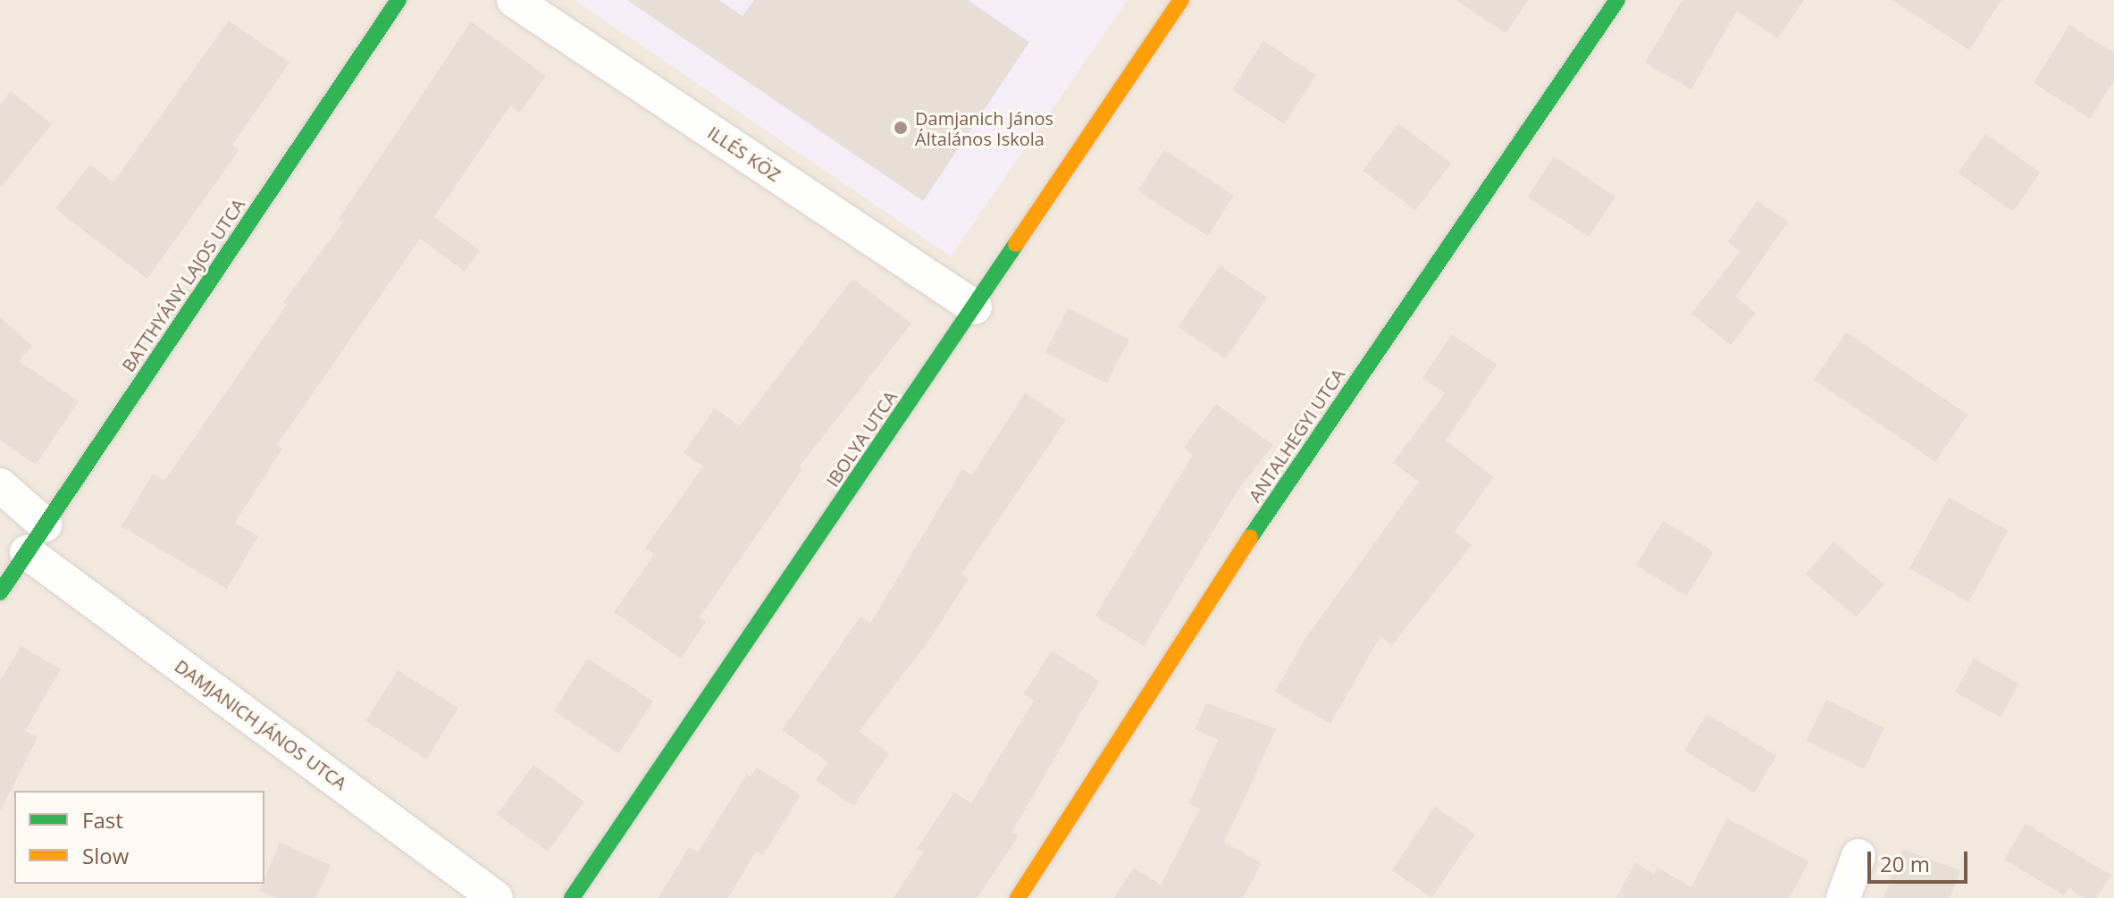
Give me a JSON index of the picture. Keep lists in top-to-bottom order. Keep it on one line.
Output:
{"streets":{"street":["ILLÉS KÖZ","BATTHYÁNY LAJOS UTCA","ANTALHEGYI UTCA","IBOLYA UTCA","DAMJANICH JÁNOS UTCA"]},"crossings":[["ILLÉS KÖZ","IBOLYA UTCA"],["BATTHYÁNY LAJOS UTCA","DAMJANICH JÁNOS UTCA"]],"places":["Damjanich János Általános Iskola"],"legend":["Fast","Slow"],"scale_bar":"20 m"}
